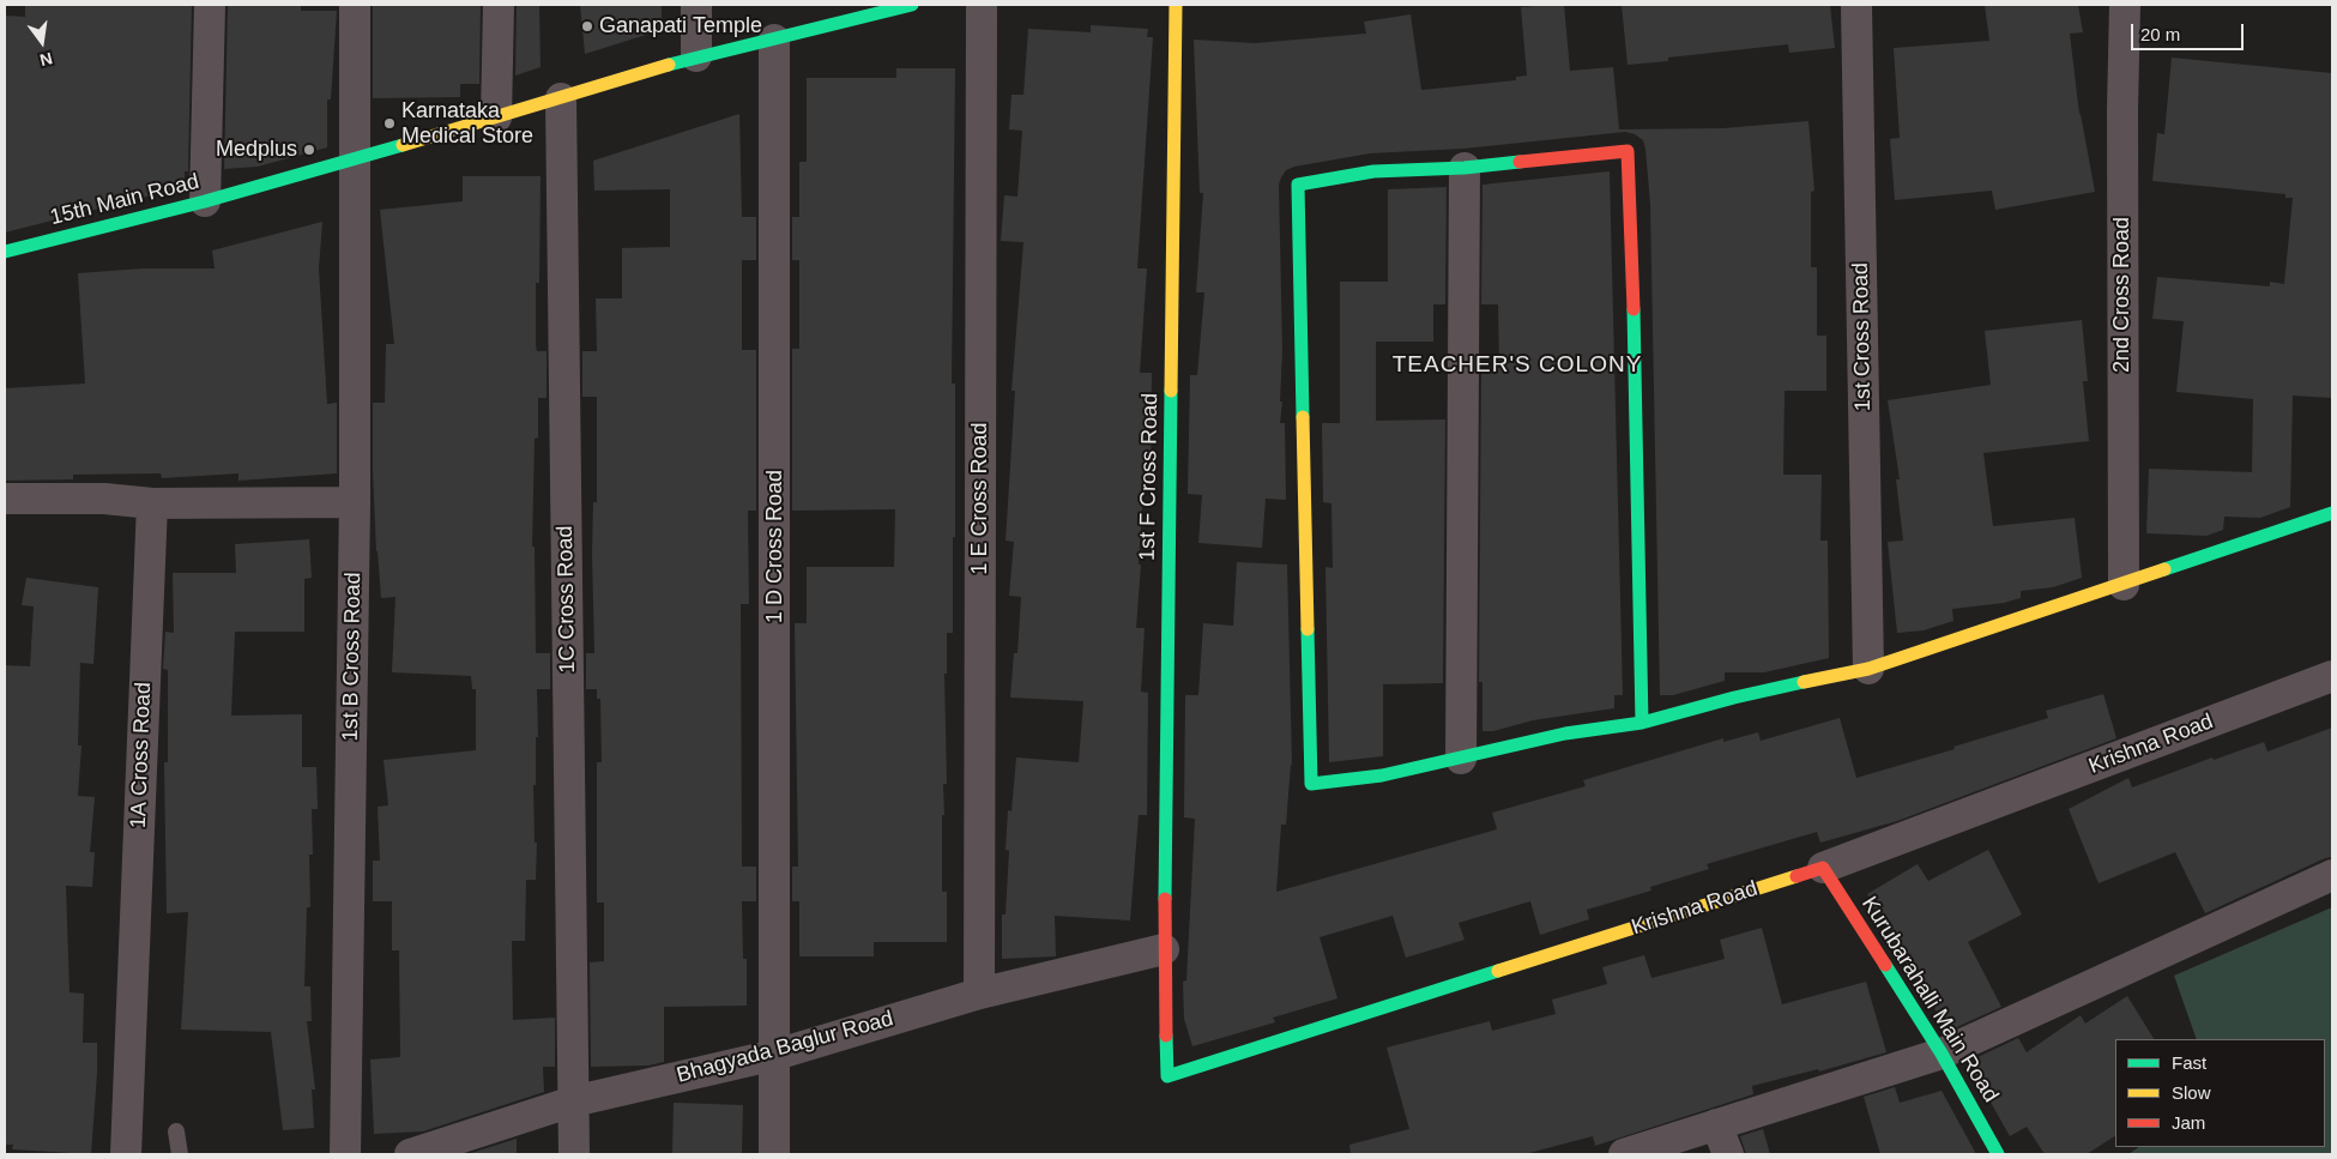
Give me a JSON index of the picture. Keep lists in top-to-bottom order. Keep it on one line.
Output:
{"streets":{"street":["15th Main Road","2nd Cross Road","1st Cross Road","1st F Cross Road","1 E Cross Road","1 D Cross Road","1C Cross Road","1st B Cross Road","Krishna Road","1A Cross Road","Kurubarahalli Main Road","Bhagyada Baglur Road"]},"crossings":[["15th Main Road","1 D Cross Road"],["15th Main Road","1C Cross Road"],["15th Main Road","1st B Cross Road"],["1st F Cross Road","Krishna Road"],["1st F Cross Road","Bhagyada Baglur Road"],["1 E Cross Road","Bhagyada Baglur Road"],["1 D Cross Road","Bhagyada Baglur Road"],["1C Cross Road","Bhagyada Baglur Road"],["Krishna Road","Kurubarahalli Main Road"],["Krishna Road","Bhagyada Baglur Road"]],"districts":["TEACHER'S COLONY"],"places":["Ganapati Temple","Karnataka Medical Store","Medplus"],"legend":["Fast","Slow","Jam"],"scale_bar":"20 m","north":"bottom"}
